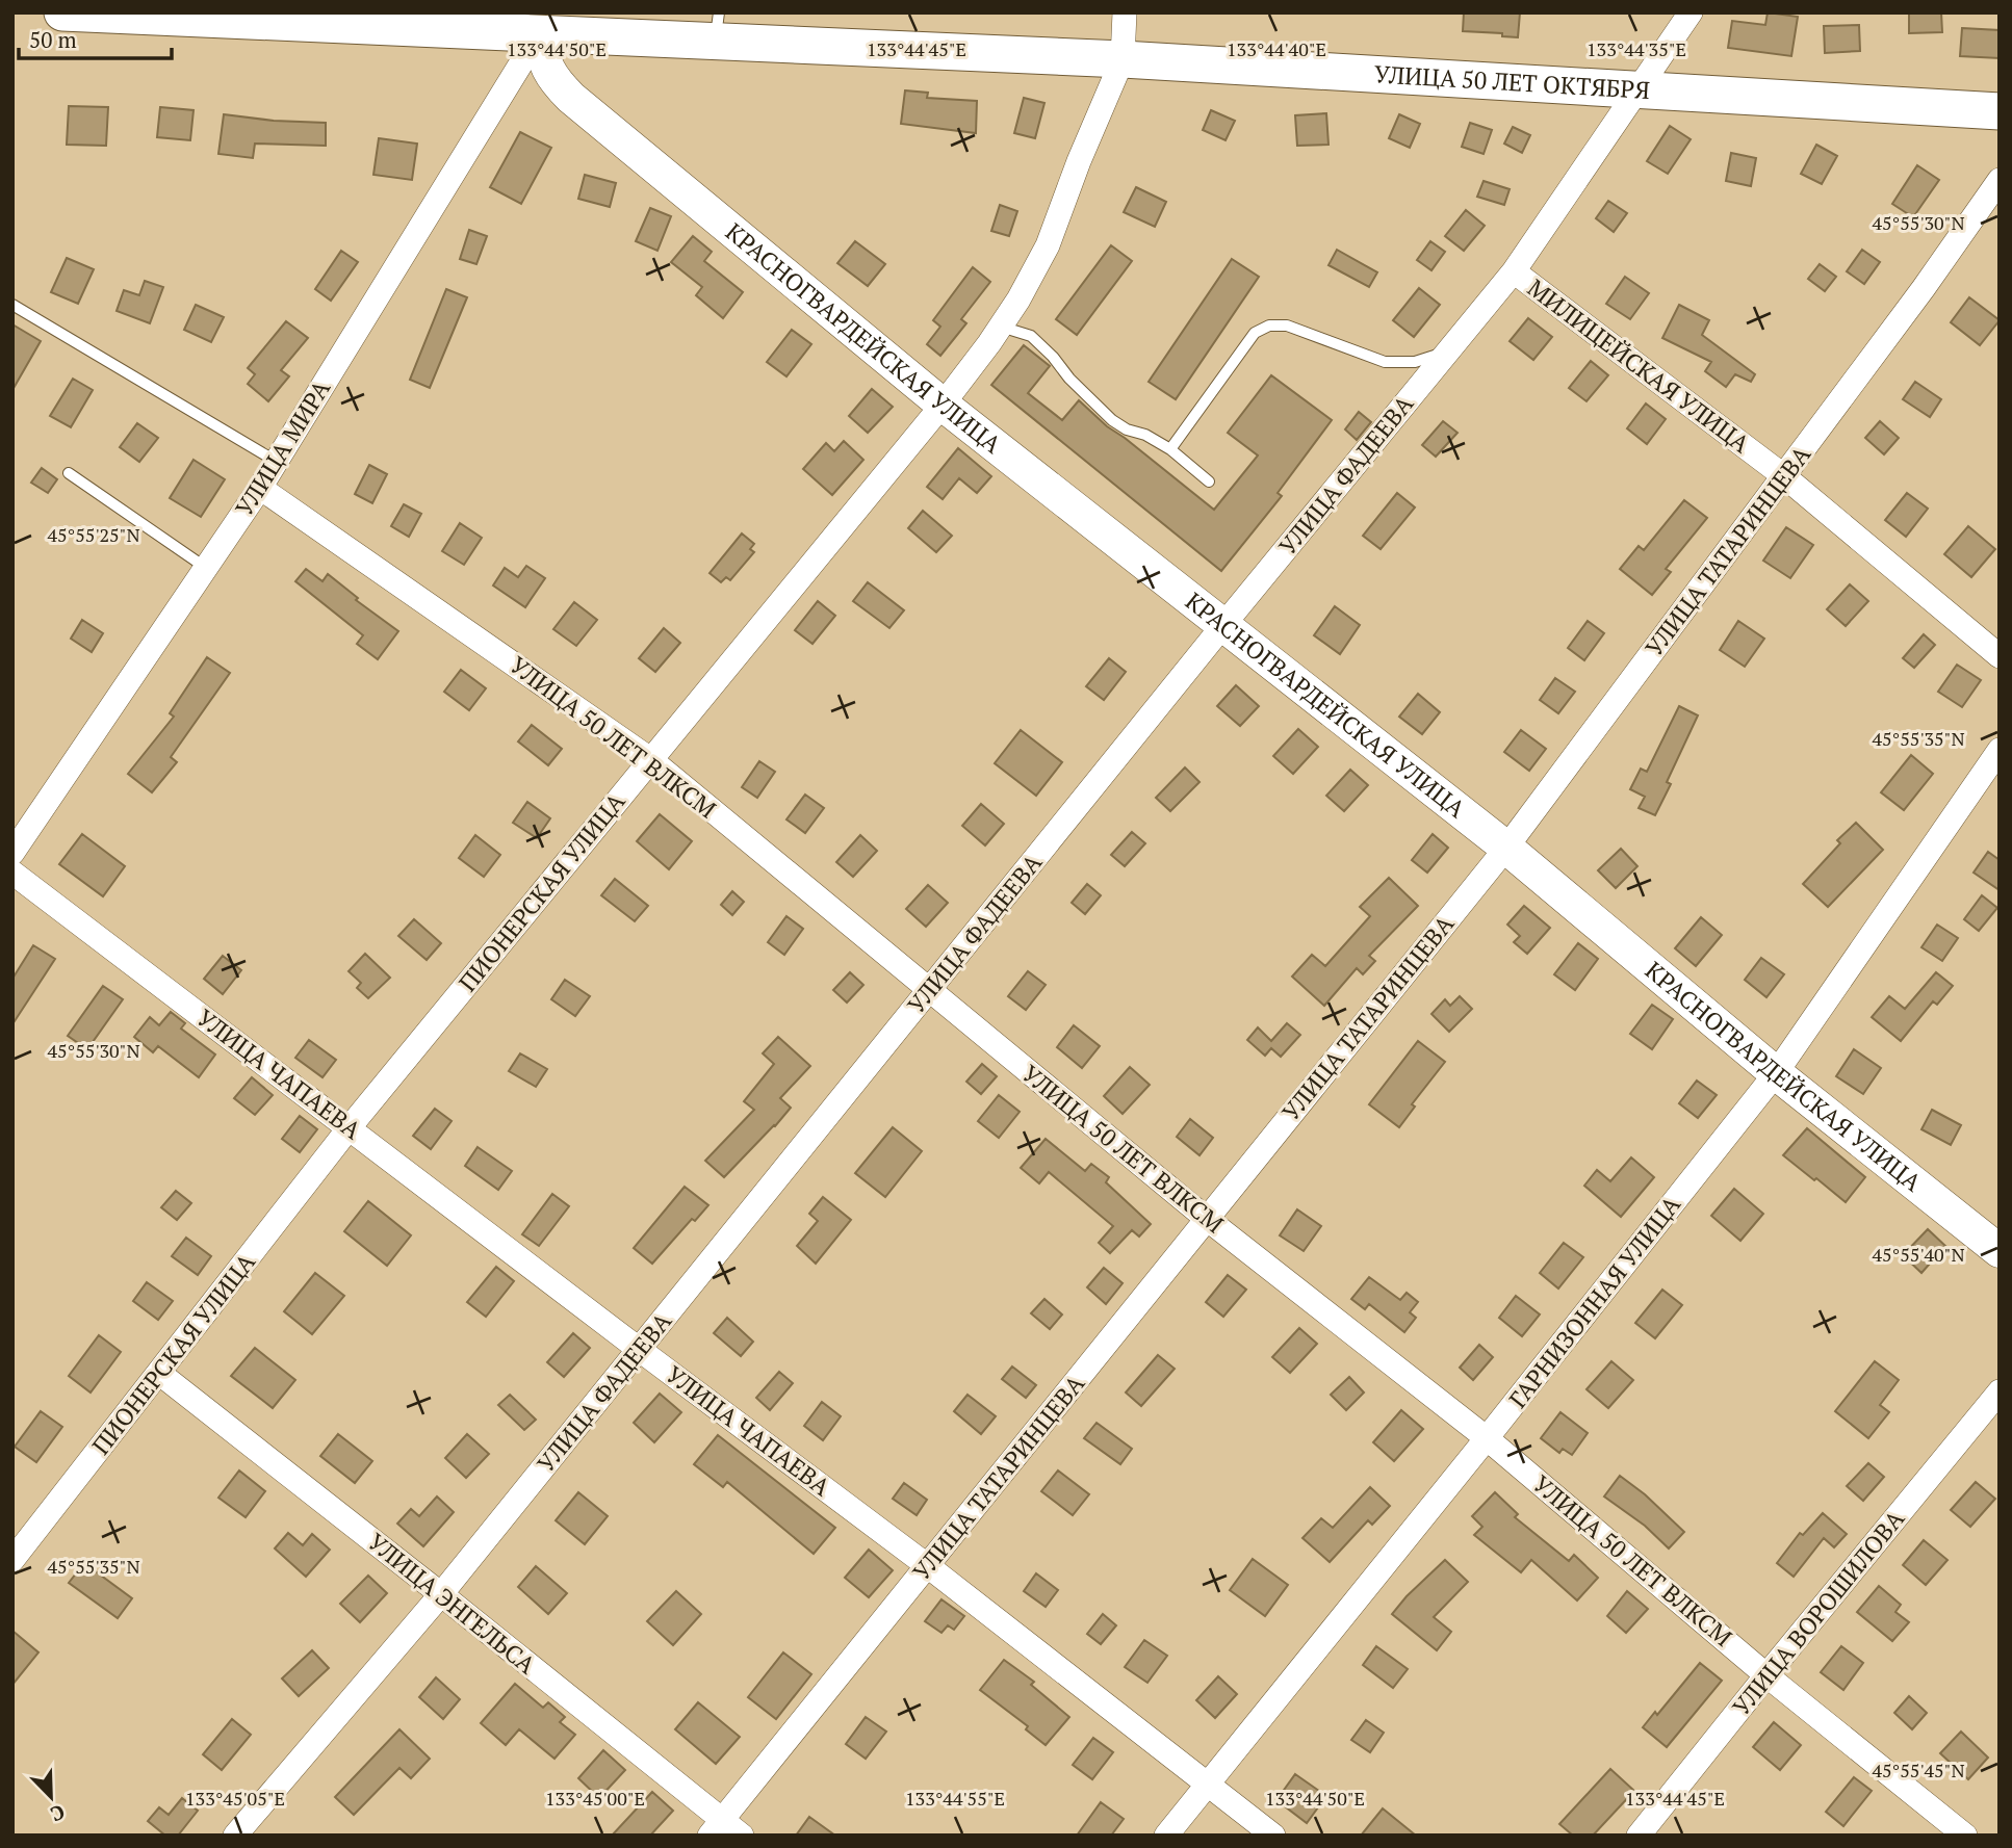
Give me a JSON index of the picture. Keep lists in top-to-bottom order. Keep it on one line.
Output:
{"streets":{"main road":["УЛИЦА 50 ЛЕТ ОКТЯБРЯ"],"street":["КРАСНОГВАРДЕЙСКАЯ УЛИЦА","МИЛИЦЕЙСКАЯ УЛИЦА","УЛИЦА МИРА","УЛИЦА ФАДЕЕВА","УЛИЦА ТАТАРИНЦЕВА","УЛИЦА 50 ЛЕТ ВЛКСМ","ПИОНЕРСКАЯ УЛИЦА","УЛИЦА ЧАПАЕВА","ГАРНИЗОННАЯ УЛИЦА","УЛИЦА ЭНГЕЛЬСА","УЛИЦА ВОРОШИЛОВА"]},"crossings":[["УЛИЦА 50 ЛЕТ ОКТЯБРЯ","КРАСНОГВАРДЕЙСКАЯ УЛИЦА"],["УЛИЦА 50 ЛЕТ ОКТЯБРЯ","УЛИЦА МИРА"],["УЛИЦА 50 ЛЕТ ОКТЯБРЯ","УЛИЦА ФАДЕЕВА"],["УЛИЦА 50 ЛЕТ ОКТЯБРЯ","ПИОНЕРСКАЯ УЛИЦА"],["КРАСНОГВАРДЕЙСКАЯ УЛИЦА","УЛИЦА МИРА"],["КРАСНОГВАРДЕЙСКАЯ УЛИЦА","УЛИЦА ФАДЕЕВА"],["КРАСНОГВАРДЕЙСКАЯ УЛИЦА","УЛИЦА ТАТАРИНЦЕВА"],["КРАСНОГВАРДЕЙСКАЯ УЛИЦА","ПИОНЕРСКАЯ УЛИЦА"],["КРАСНОГВАРДЕЙСКАЯ УЛИЦА","ГАРНИЗОННАЯ УЛИЦА"],["МИЛИЦЕЙСКАЯ УЛИЦА","УЛИЦА ФАДЕЕВА"],["МИЛИЦЕЙСКАЯ УЛИЦА","УЛИЦА ТАТАРИНЦЕВА"],["УЛИЦА МИРА","УЛИЦА 50 ЛЕТ ВЛКСМ"],["УЛИЦА ФАДЕЕВА","УЛИЦА 50 ЛЕТ ВЛКСМ"],["УЛИЦА ФАДЕЕВА","УЛИЦА ЧАПАЕВА"],["УЛИЦА ФАДЕЕВА","УЛИЦА ЭНГЕЛЬСА"],["УЛИЦА ТАТАРИНЦЕВА","УЛИЦА 50 ЛЕТ ВЛКСМ"],["УЛИЦА ТАТАРИНЦЕВА","УЛИЦА ЧАПАЕВА"],["УЛИЦА ТАТАРИНЦЕВА","УЛИЦА ЭНГЕЛЬСА"],["УЛИЦА 50 ЛЕТ ВЛКСМ","ПИОНЕРСКАЯ УЛИЦА"],["УЛИЦА 50 ЛЕТ ВЛКСМ","ГАРНИЗОННАЯ УЛИЦА"],["УЛИЦА 50 ЛЕТ ВЛКСМ","УЛИЦА ВОРОШИЛОВА"],["ПИОНЕРСКАЯ УЛИЦА","УЛИЦА ЧАПАЕВА"],["ПИОНЕРСКАЯ УЛИЦА","УЛИЦА ЭНГЕЛЬСА"],["УЛИЦА ЧАПАЕВА","ГАРНИЗОННАЯ УЛИЦА"]],"scale_bar":"50 m","north":"bottom right","coordinates":["133°44'40\"E","133°44'35\"E","133°44'50\"E","133°44'45\"E","45°55'30\"N","45°55'25\"N","45°55'35\"N","45°55'40\"N","45°55'45\"N","133°45'05\"E","133°45'00\"E","133°44'55\"E"]}
